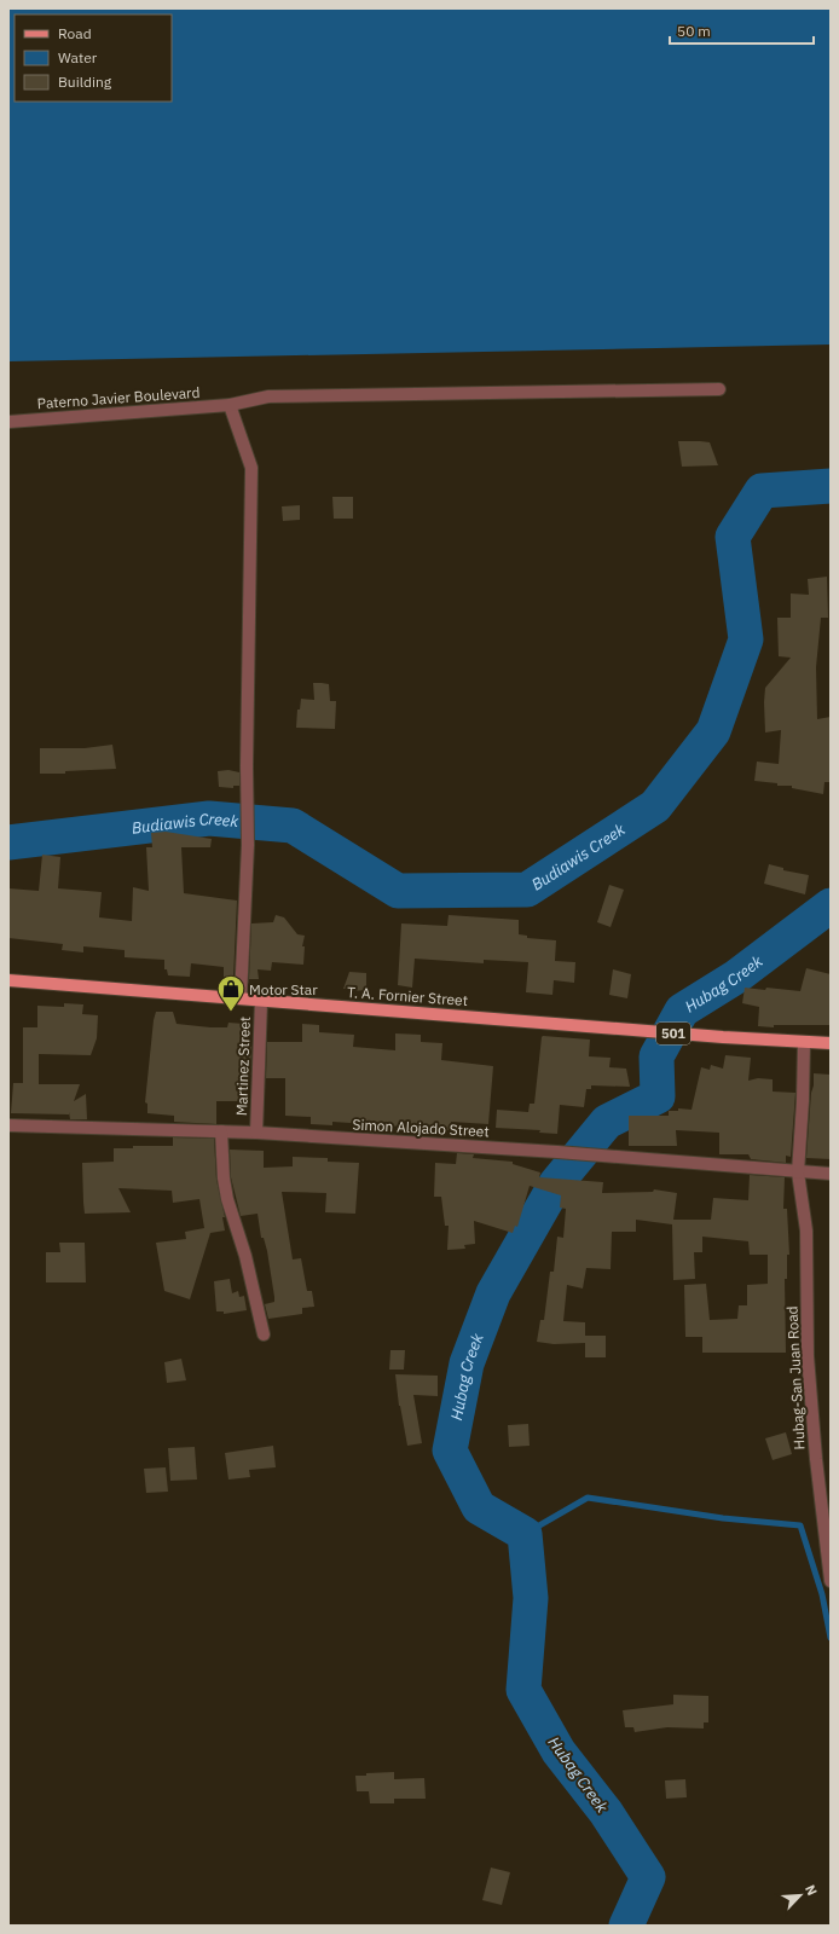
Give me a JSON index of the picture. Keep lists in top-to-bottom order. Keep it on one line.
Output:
{"streets":{"main road":["T. A. Fornier Street","501"],"street":["Paterno Javier Boulevard","Martinez Street","Simon Alojado Street","Hubag-San Juan Road"]},"crossings":[["T. A. Fornier Street","501"],["T. A. Fornier Street","Martinez Street"],["T. A. Fornier Street","Hubag-San Juan Road"],["501","Hubag-San Juan Road"],["Martinez Street","Simon Alojado Street"],["Simon Alojado Street","Hubag-San Juan Road"]],"water":["Budiawis Creek","Hubag Creek"],"places":{"shop":["Motor Star"]},"legend":["Road","Water","Building"],"scale_bar":"50 m","north":"top right"}
